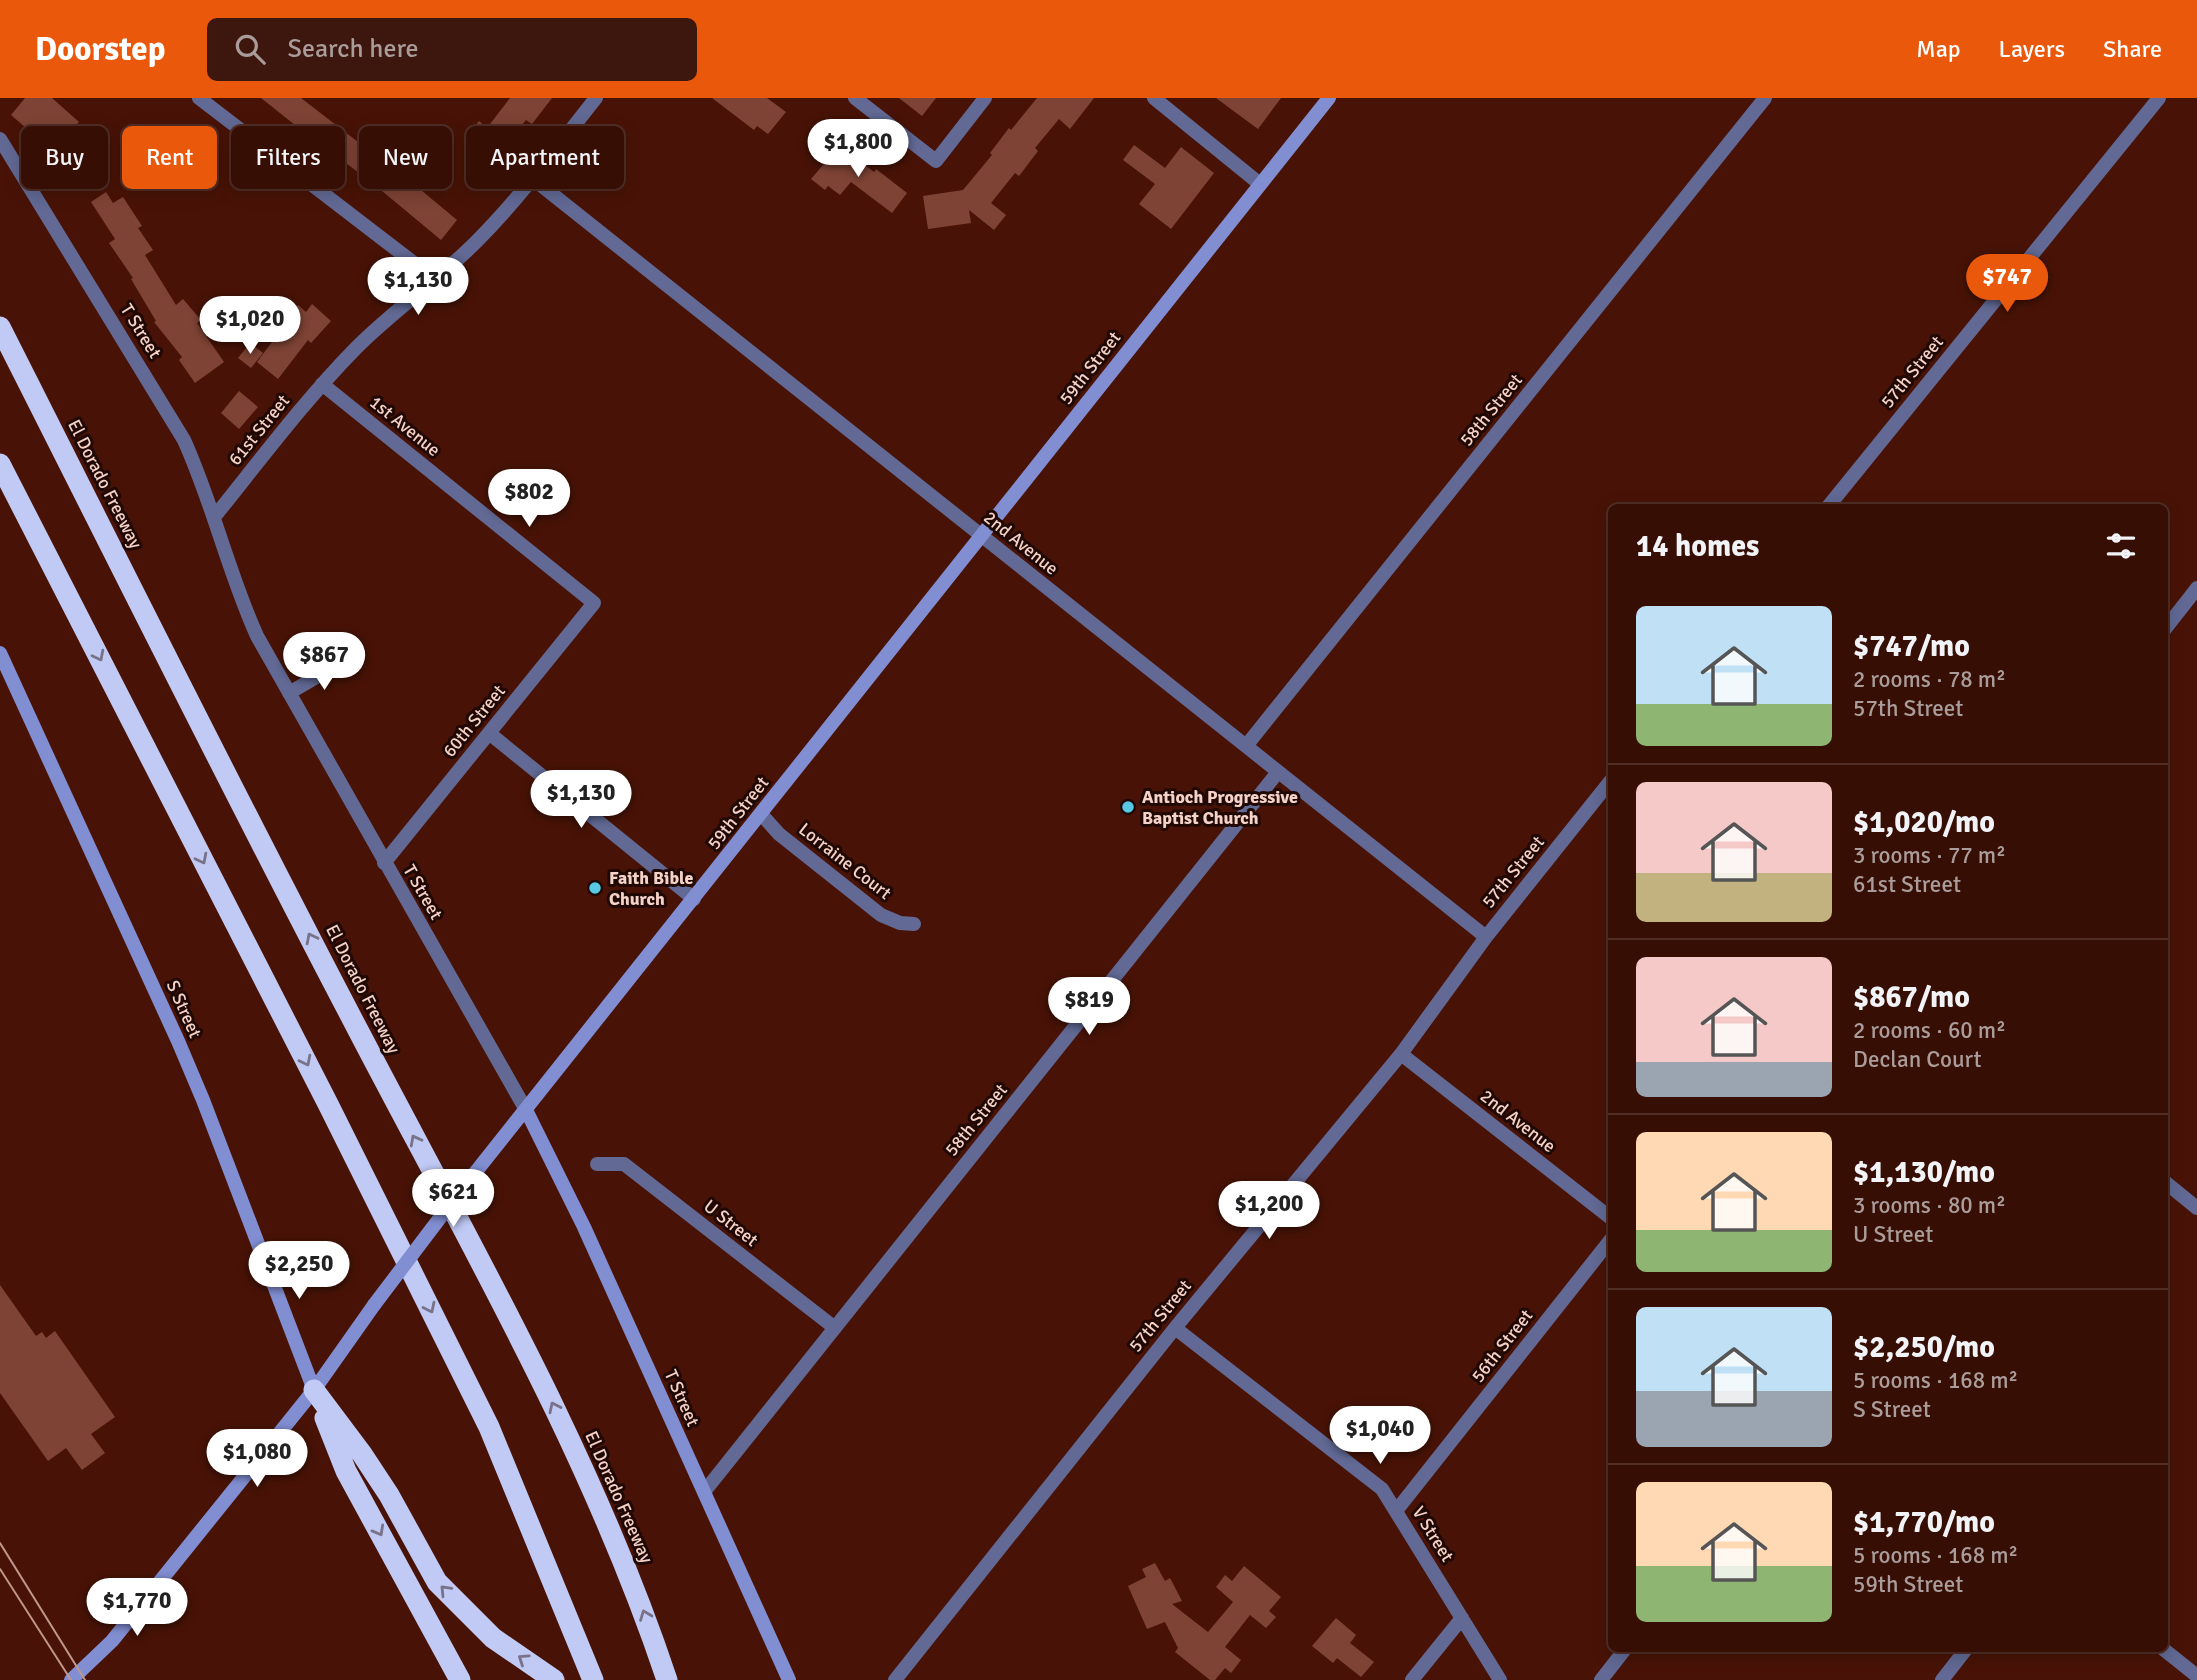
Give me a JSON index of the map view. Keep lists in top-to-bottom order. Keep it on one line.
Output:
{"streets":{"highway":["El Dorado Freeway"],"street":["T Street","59th Street","57th Street","58th Street","1st Avenue","61st Street","2nd Avenue","60th Street","Lorraine Court","S Street","U Street","56th Street","V Street"]},"crossings":[["T Street","59th Street"],["T Street","58th Street"],["T Street","61st Street"],["T Street","60th Street"],["59th Street","2nd Avenue"],["59th Street","Lorraine Court"],["59th Street","S Street"],["57th Street","2nd Avenue"],["57th Street","V Street"],["58th Street","2nd Avenue"],["58th Street","U Street"],["1st Avenue","61st Street"],["1st Avenue","60th Street"],["56th Street","V Street"]],"places":["Antioch Progressive Baptist Church","Faith Bible Church"],"page":{"header":"Doorstep","search":"Search here","nav":["Map","Layers","Share"],"price":["$1,800","$747","$1,130","$1,020","$802","$867","$1,130","$819","$621","$1,200","$2,250","$1,040","$1,080","$1,770"],"chip":["Buy","Rent","Filters","New","Apartment"],"heading":"14 homes","list":[{"name":"$747/mo","note":"2 rooms · 78 m² · 57th Street"},{"name":"$1,020/mo","note":"3 rooms · 77 m² · 61st Street"},{"name":"$867/mo","note":"2 rooms · 60 m² · Declan Court"},{"name":"$1,130/mo","note":"3 rooms · 80 m² · U Street"},{"name":"$2,250/mo","note":"5 rooms · 168 m² · S Street"},{"name":"$1,770/mo","note":"5 rooms · 168 m² · 59th Street"}]}}
